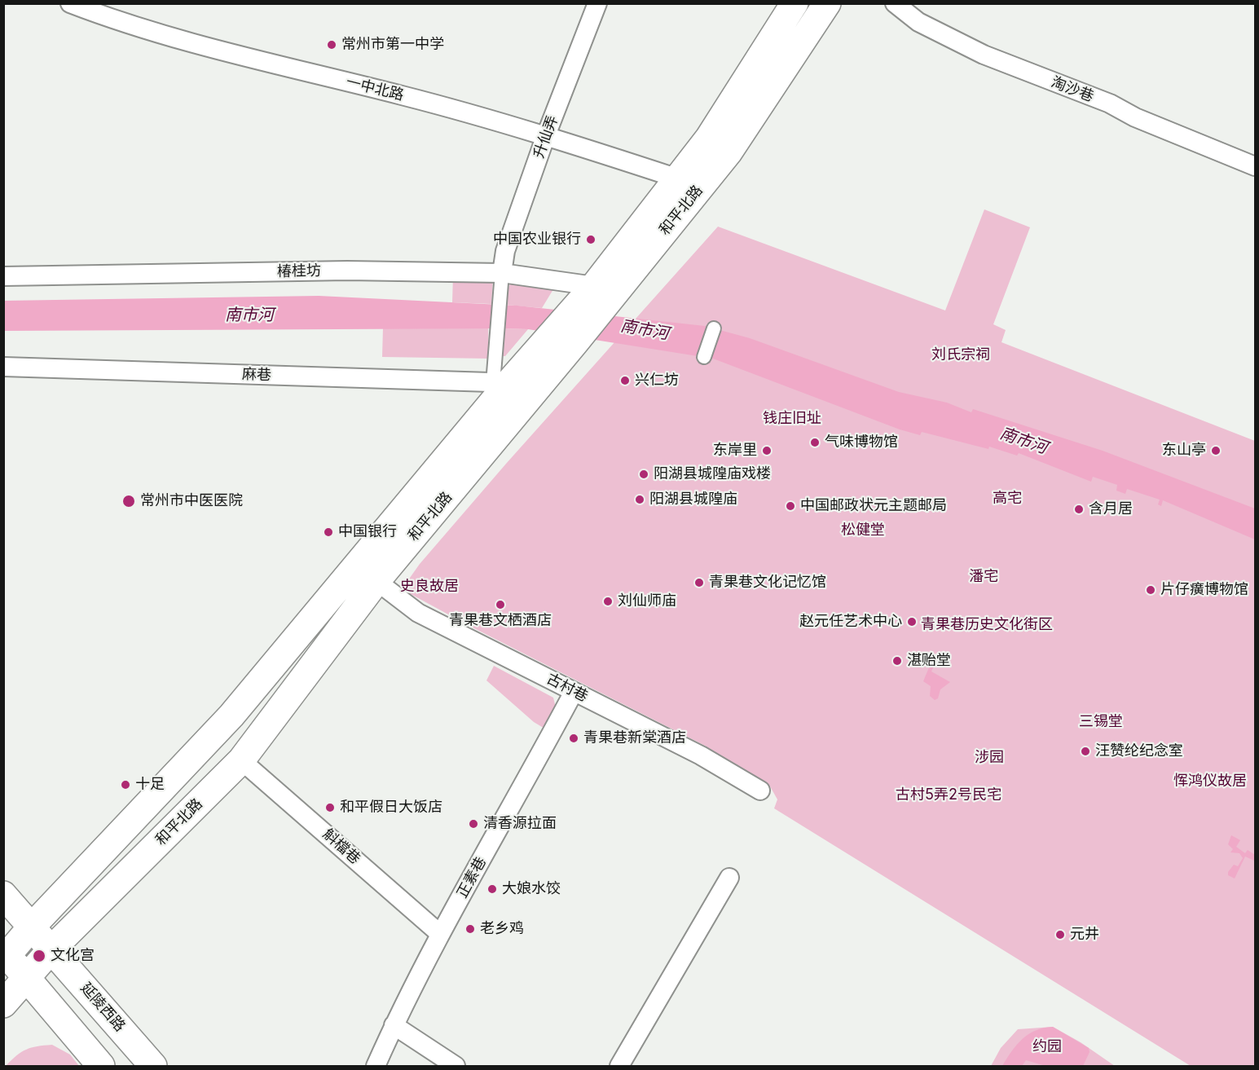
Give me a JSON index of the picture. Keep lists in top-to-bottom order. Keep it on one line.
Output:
{"streets":{"main road":["和平北路","延陵西路"],"street":["一中北路","淘沙巷","升仙弄","椿桂坊","麻巷","古村巷","斛檔巷","正素巷"]},"crossings":[["一中北路","升仙弄"],["一中北路","和平北路"],["升仙弄","椿桂坊"],["和平北路","椿桂坊"],["和平北路","麻巷"],["和平北路","古村巷"],["和平北路","斛檔巷"],["和平北路","延陵西路"],["古村巷","正素巷"],["斛檔巷","正素巷"]],"water":["南市河"],"parks":["刘氏宗祠","钱庄旧址","高宅","松健堂","潘宅","史良故居","青果巷历史文化街区","三锡堂","涉园","恽鸿仪故居","古村5弄2号民宅","约园"],"places":["常州市第一中学","中国农业银行","兴仁坊","气味博物馆","东岸里","东山亭","阳湖县城隍庙戏楼","阳湖县城隍庙","常州市中医医院","中国邮政状元主题邮局","含月居","中国银行","青果巷文化记忆馆","片仔癀博物馆","刘仙师庙","青果巷文栖酒店","赵元任艺术中心","湛贻堂","青果巷新棠酒店","汪赞纶纪念室","十足","和平假日大饭店","清香源拉面","大娘水饺","老乡鸡","元井","文化宫"]}
